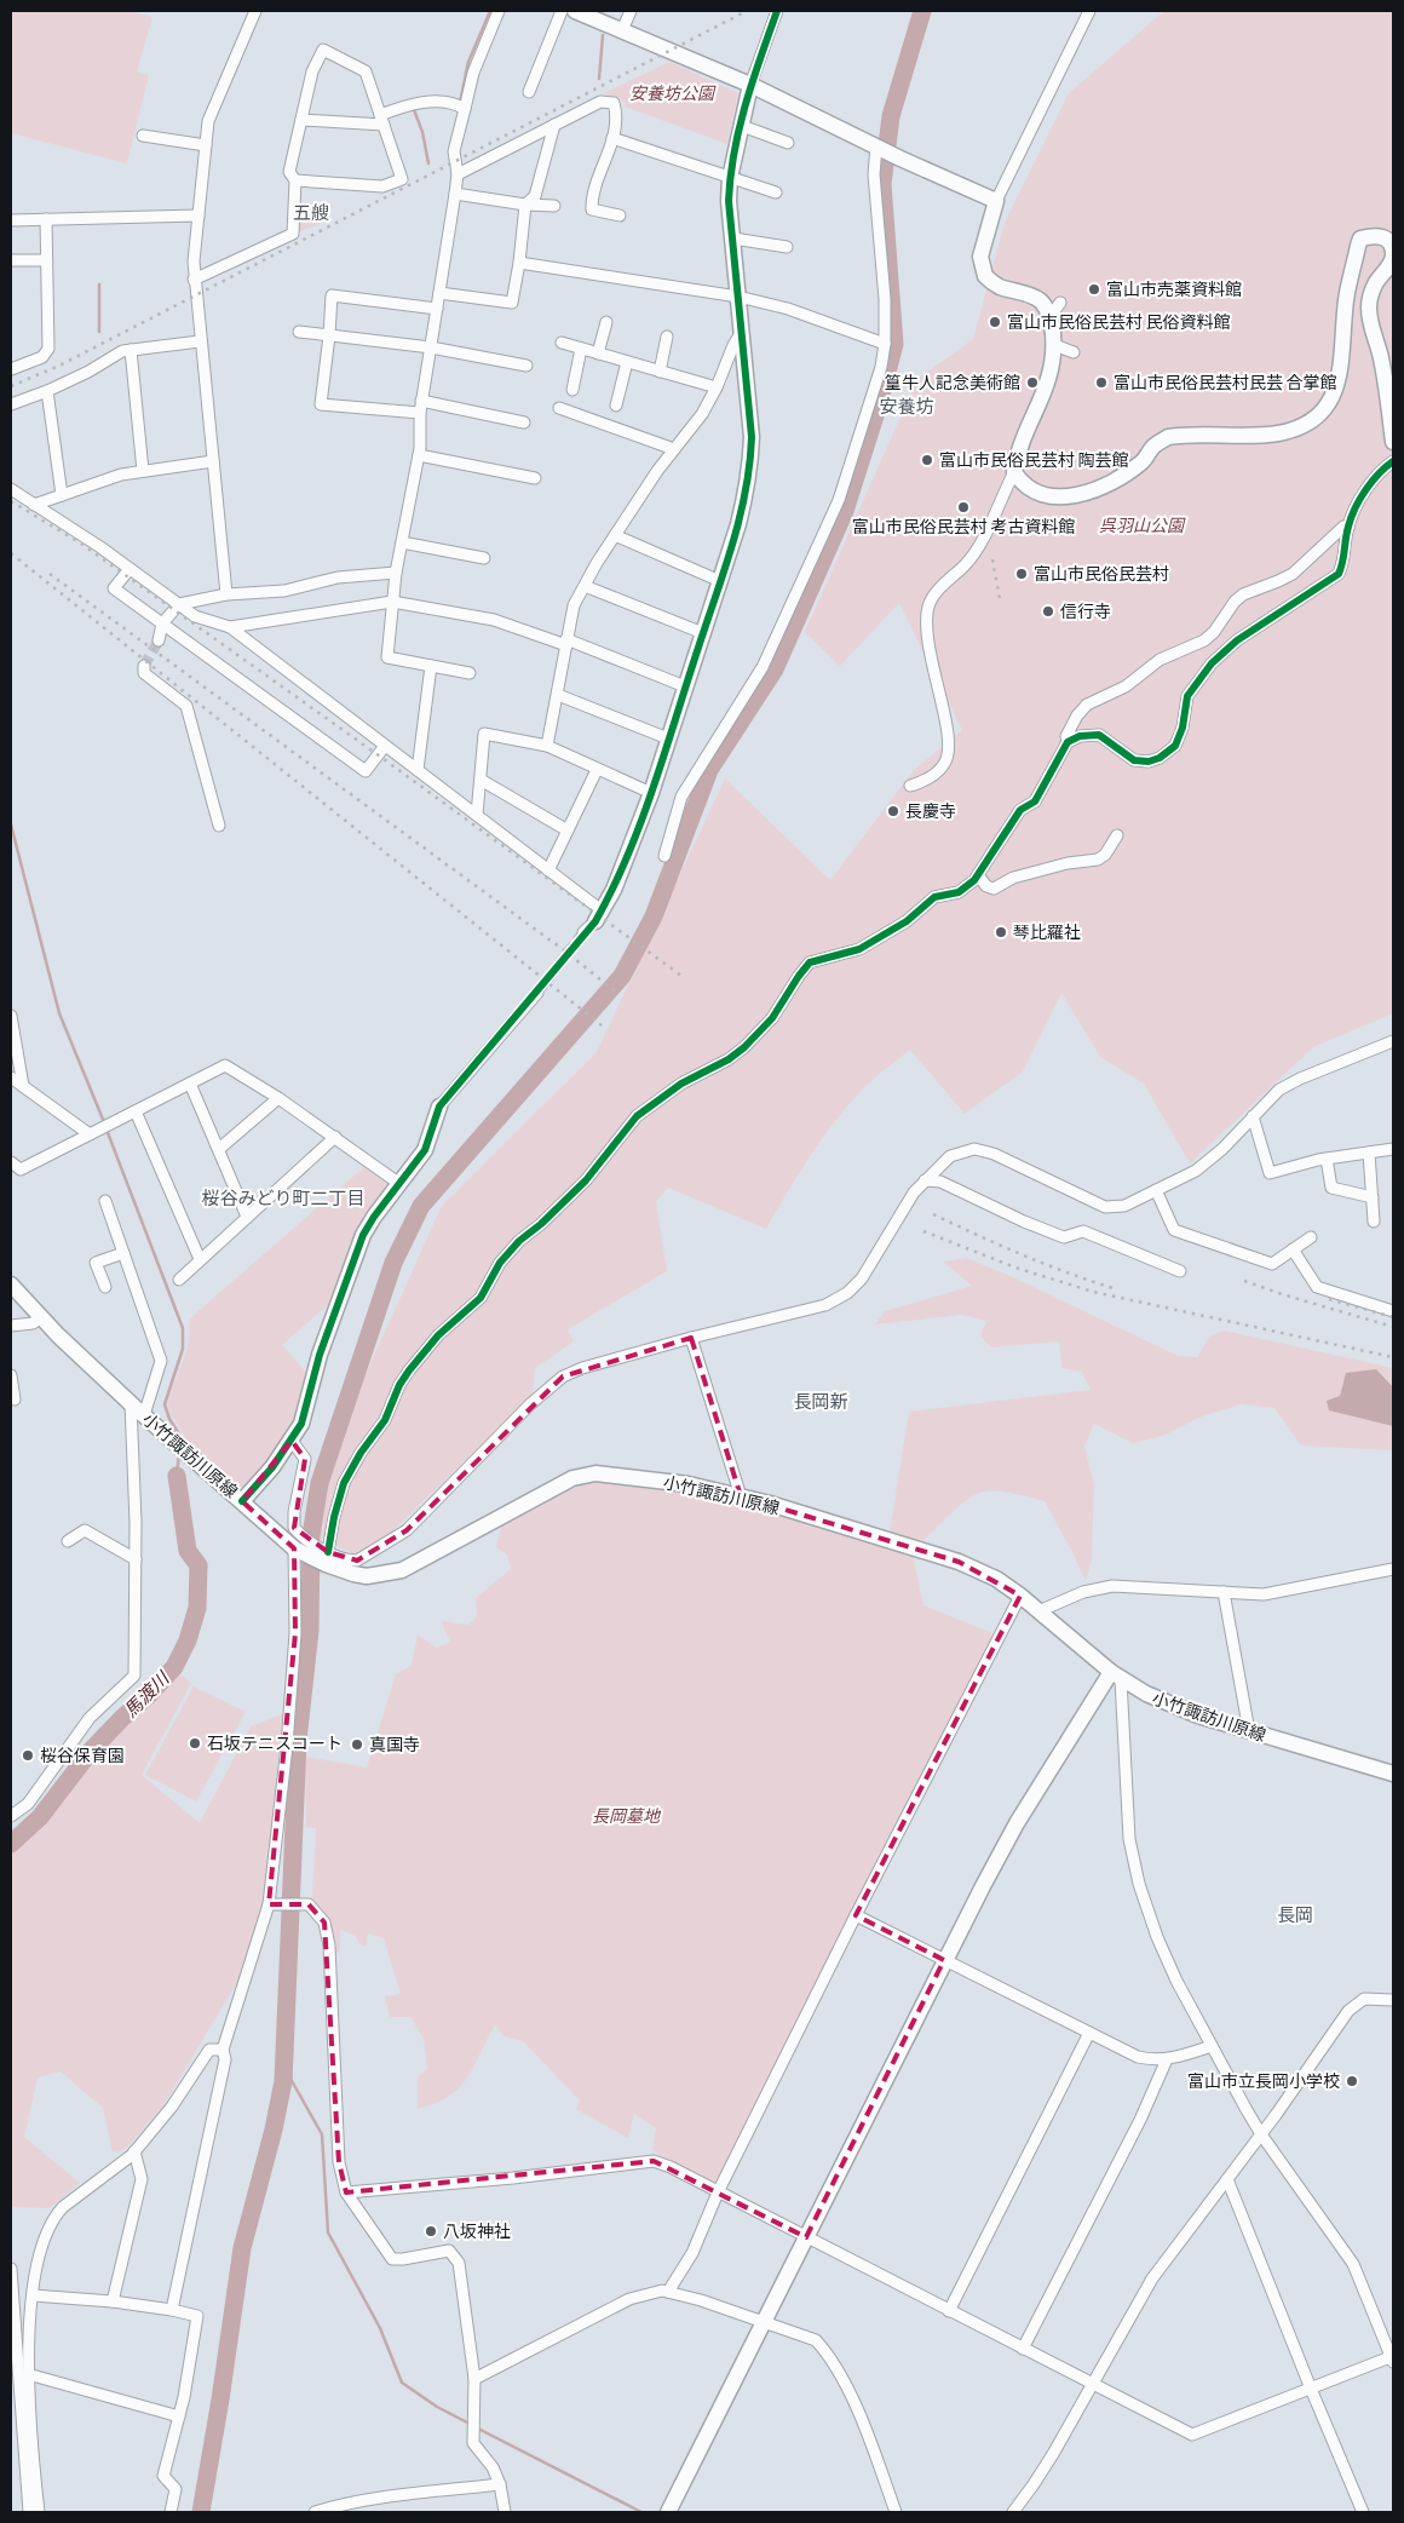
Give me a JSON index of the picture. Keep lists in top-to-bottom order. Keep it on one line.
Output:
{"streets":{"street":["小竹諏訪川原線"]},"districts":["五艘","安養坊","桜谷みどり町二丁目","長岡新","長岡"],"water":["馬渡川"],"parks":["安養坊公園","呉羽山公園","長岡墓地"],"places":["富山市売薬資料館","富山市民俗民芸村 民俗資料館","篁牛人記念美術館","富山市民俗民芸村民芸 合掌館","富山市民俗民芸村 陶芸館","富山市民俗民芸村 考古資料館","富山市民俗民芸村","信行寺","長慶寺","琴比羅社","石坂テニスコート","真国寺","桜谷保育園","富山市立長岡小学校","八坂神社"]}
